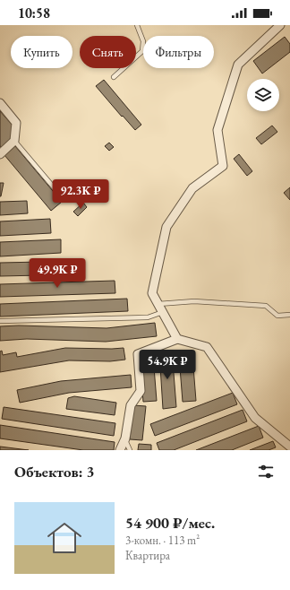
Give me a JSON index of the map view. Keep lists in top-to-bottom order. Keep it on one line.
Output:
{"page":{"status":"10:58","chip":["Купить","Снять","Фильтры"],"price":["92.3K ₽","49.9K ₽","54.9K ₽"],"heading":"Объектов: 3","list":[{"name":"54 900 ₽/мес.","note":"3-комн. · 113 m² · Квартира"}]}}
